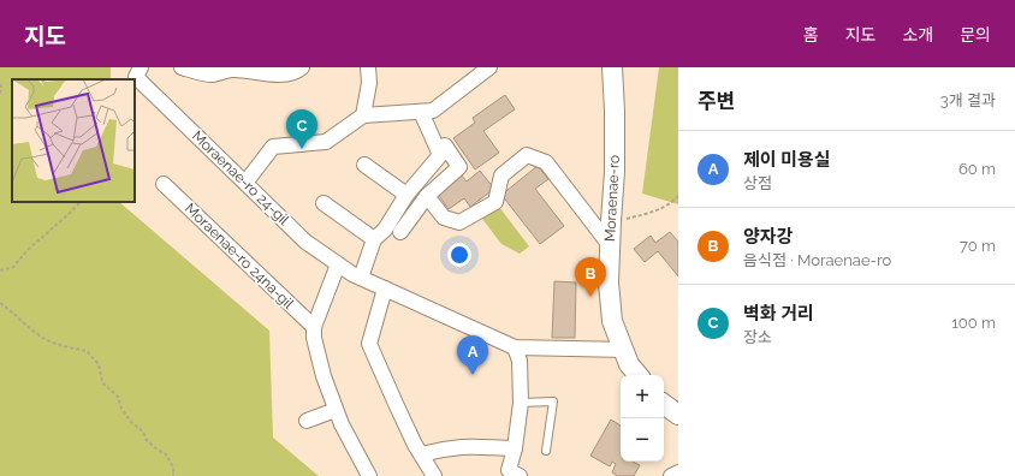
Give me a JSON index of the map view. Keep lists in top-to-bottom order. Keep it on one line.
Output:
{"streets":{"main road":["Moraenae-ro"],"street":["Moraenae-ro 24-gil","Moraenae-ro 24na-gil"]},"crossings":[["Moraenae-ro 24-gil","Moraenae-ro"]],"page":{"header":"지도","nav":["홈","지도","소개","문의"],"heading":["주변","3개 결과"],"pins":["C","B","A"],"list":[{"mark":"A","name":"제이 미용실","note":"상점","value":"60 m"},{"mark":"B","name":"양자강","note":"음식점 · Moraenae-ro","value":"70 m"},{"mark":"C","name":"벽화 거리","note":"장소","value":"100 m"}],"map_buttons":["+","−"]}}
